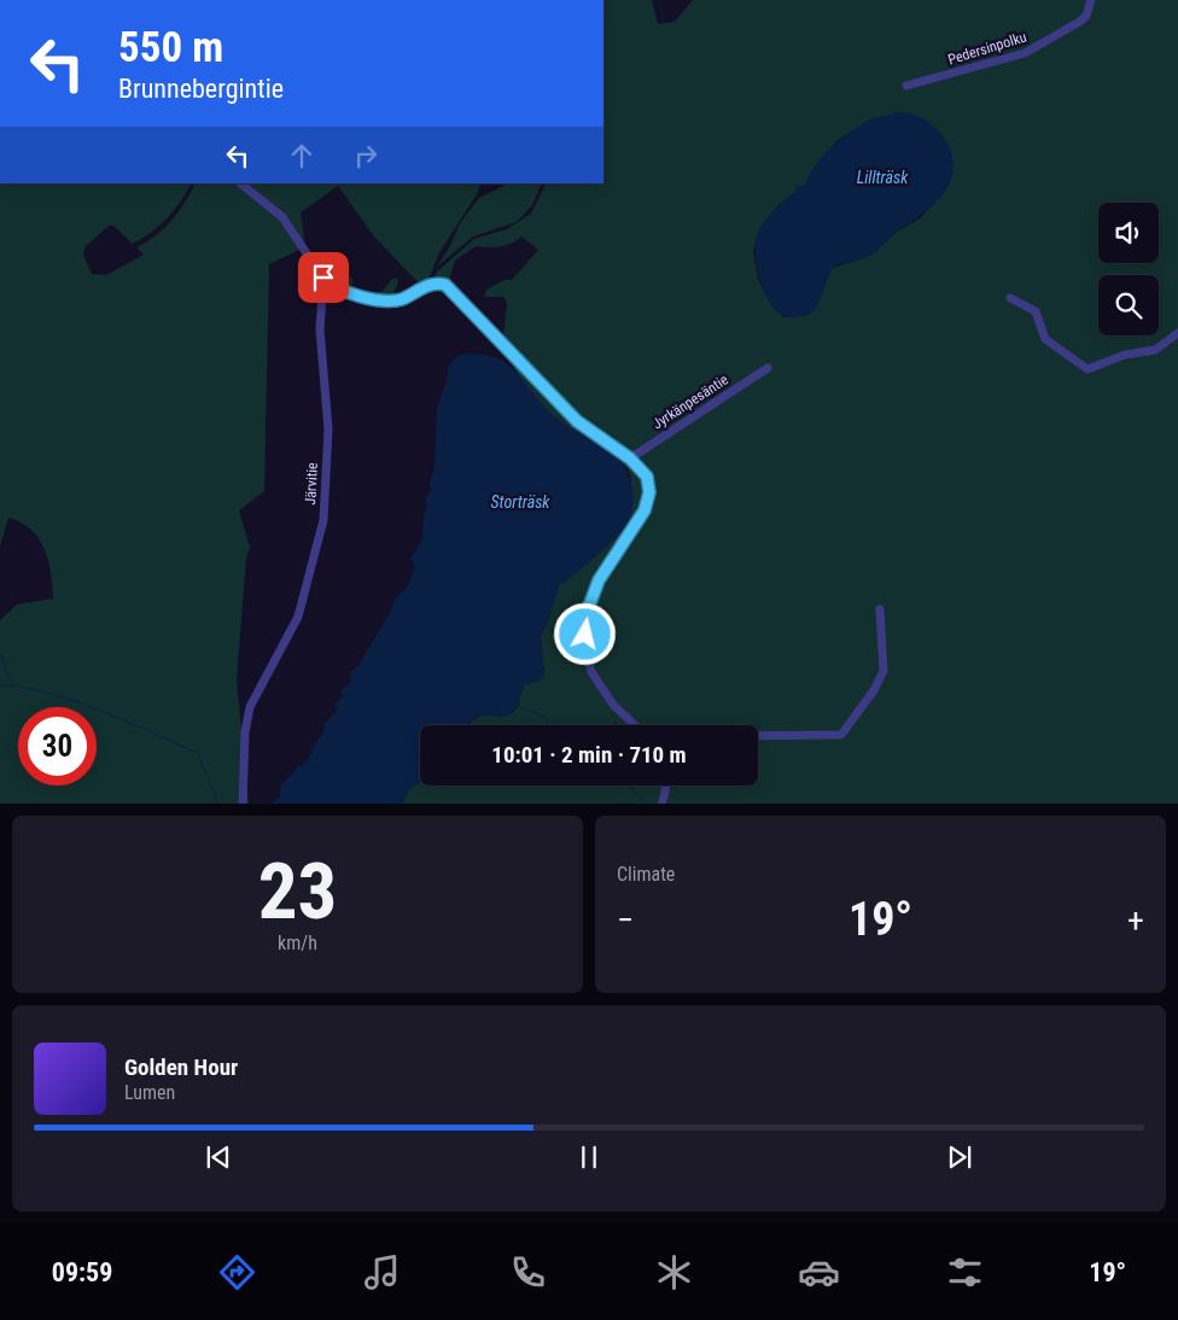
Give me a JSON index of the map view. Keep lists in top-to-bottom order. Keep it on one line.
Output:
{"streets":{"street":["Pedersinpolku","Jyrkänpesäntie","Järvitie"]},"water":["Lillträsk","Storträsk"],"page":{"turn":["550 m","Brunnebergintie"],"limit":"30","trip":"10:01 · 2 min · 710 m","tile":[["23","km/h"],"Climate"],"heat":["−","19°","+"],"song":["Golden Hour","Lumen"],"tabs":["09:59","19°"]}}
